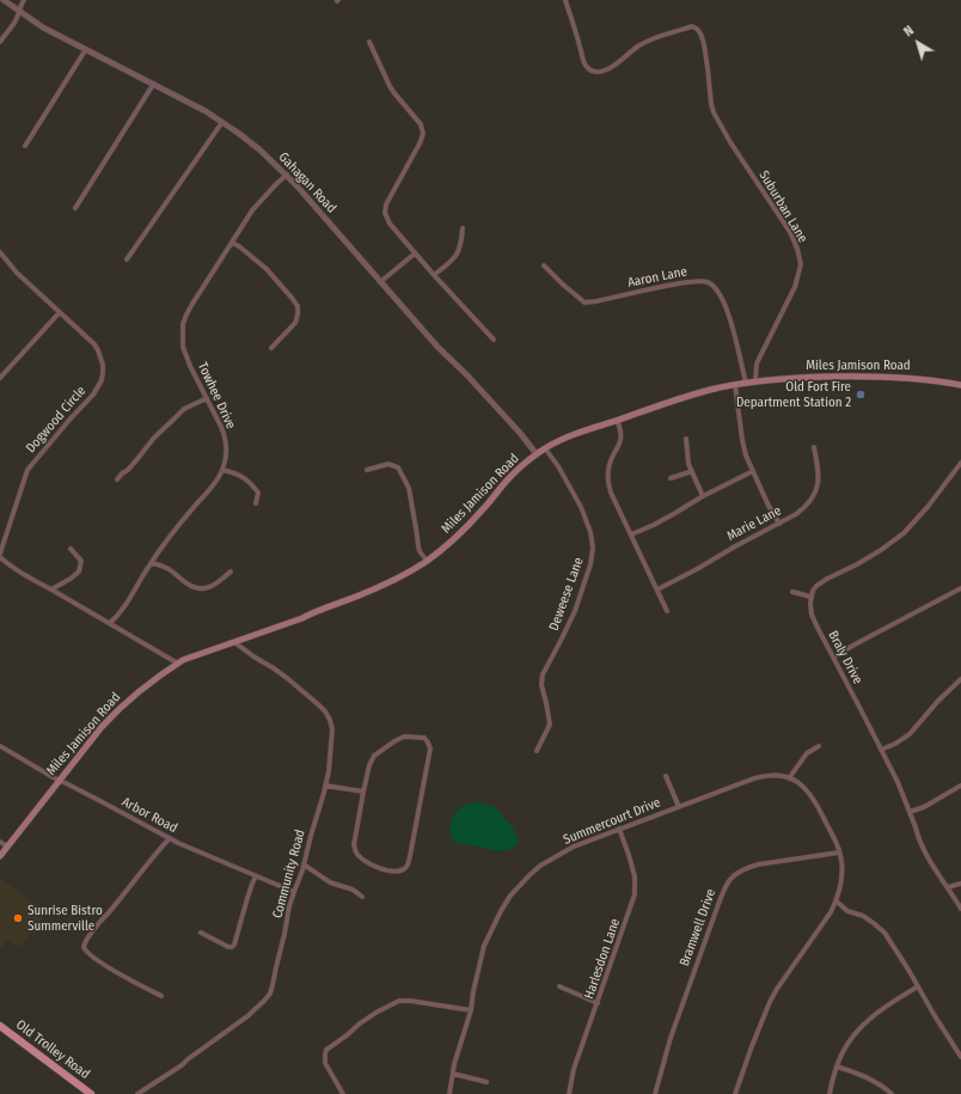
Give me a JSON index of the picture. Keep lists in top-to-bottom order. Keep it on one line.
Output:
{"streets":{"main road":["Miles Jamison Road","Old Trolley Road"],"street":["Gahagan Road","Suburban Lane","Aaron Lane","Towhee Drive","Dogwood Circle","Marie Lane","Deweese Lane","Braly Drive","Arbor Road","Summercourt Drive","Community Road","Bramwell Drive","Harlesdon Lane"]},"crossings":[["Gahagan Road","Miles Jamison Road"],["Gahagan Road","Towhee Drive"],["Suburban Lane","Miles Jamison Road"],["Aaron Lane","Miles Jamison Road"],["Miles Jamison Road","Deweese Lane"],["Miles Jamison Road","Arbor Road"],["Miles Jamison Road","Community Road"],["Arbor Road","Community Road"],["Summercourt Drive","Harlesdon Lane"]],"places":["Old Fort Fire Department Station 2","Sunrise Bistro Summerville"],"north":"top left"}
